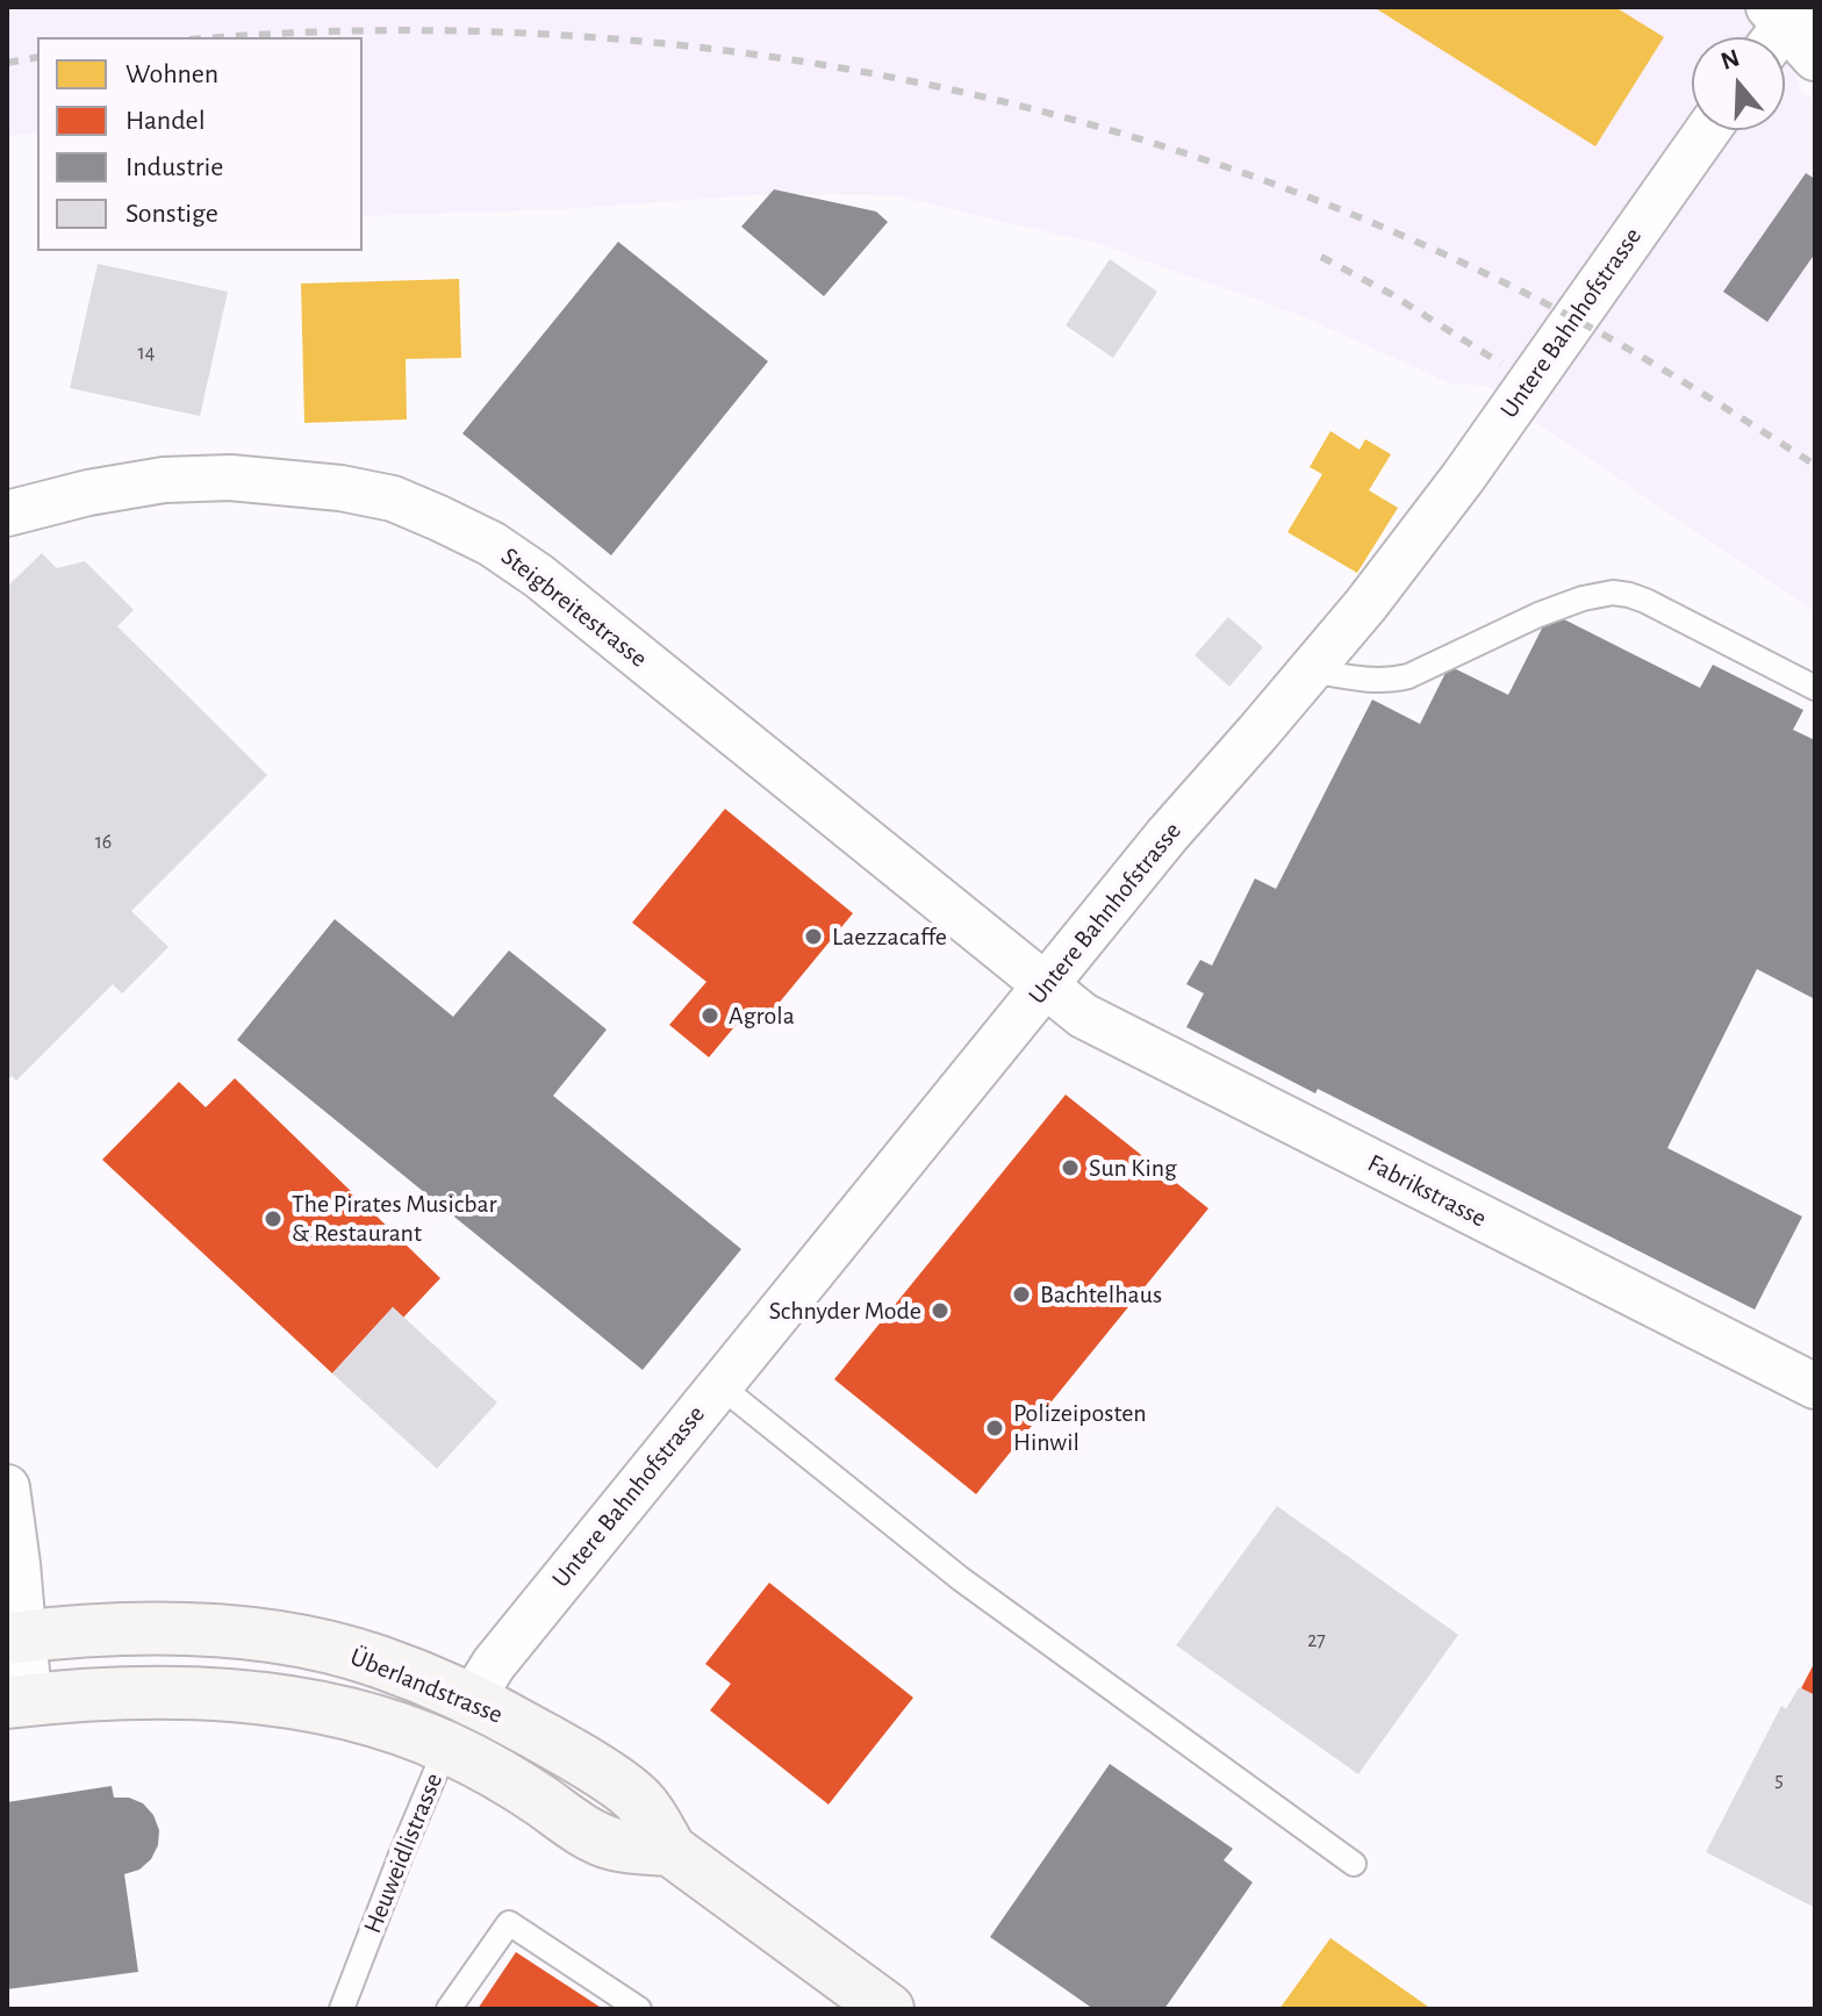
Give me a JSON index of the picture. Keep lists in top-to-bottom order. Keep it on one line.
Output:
{"streets":{"main road":["Überlandstrasse"],"street":["Untere Bahnhofstrasse","Steigbreitestrasse","Fabrikstrasse"],"lane":["Heuweidlistrasse"]},"crossings":[["Untere Bahnhofstrasse","Steigbreitestrasse"],["Untere Bahnhofstrasse","Fabrikstrasse"],["Untere Bahnhofstrasse","Überlandstrasse"],["Untere Bahnhofstrasse","Heuweidlistrasse"],["Steigbreitestrasse","Fabrikstrasse"],["Überlandstrasse","Heuweidlistrasse"]],"places":["Laezzacaffe","Agrola","Sun King","The Pirates Musicbar & Restaurant","Bachtelhaus","Schnyder Mode","Polizeiposten Hinwil"],"house_numbers":["14","16","27","5"],"legend":["Wohnen","Handel","Industrie","Sonstige"],"north":"top"}
